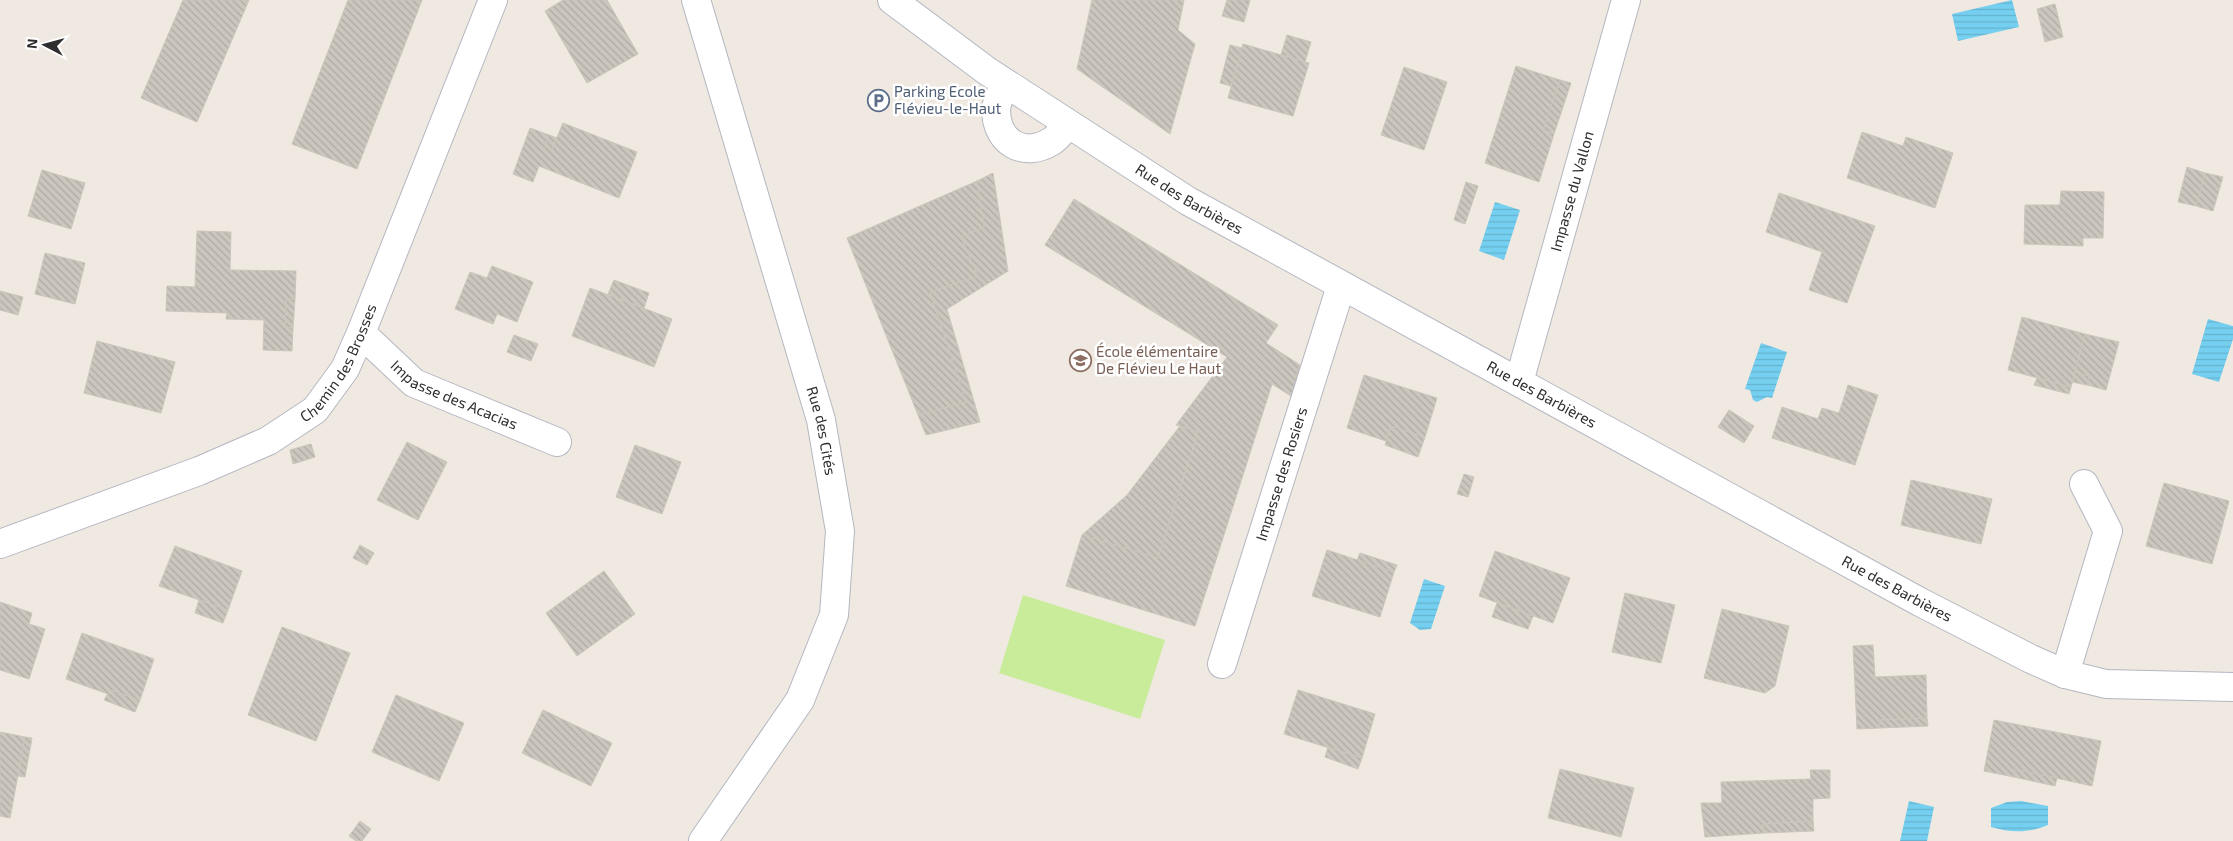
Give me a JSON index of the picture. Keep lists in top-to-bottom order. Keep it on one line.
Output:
{"streets":{"street":["Impasse du Vallon","Rue des Barbières","Chemin des Brosses","Impasse des Acacias","Rue des Cités","Impasse des Rosiers"]},"crossings":[["Impasse du Vallon","Rue des Barbières"],["Rue des Barbières","Impasse des Rosiers"],["Chemin des Brosses","Impasse des Acacias"]],"places":{"parking":["Parking Ecole Flévieu-le-Haut"],"school or university":["École élémentaire De Flévieu Le Haut"]},"north":"left"}
